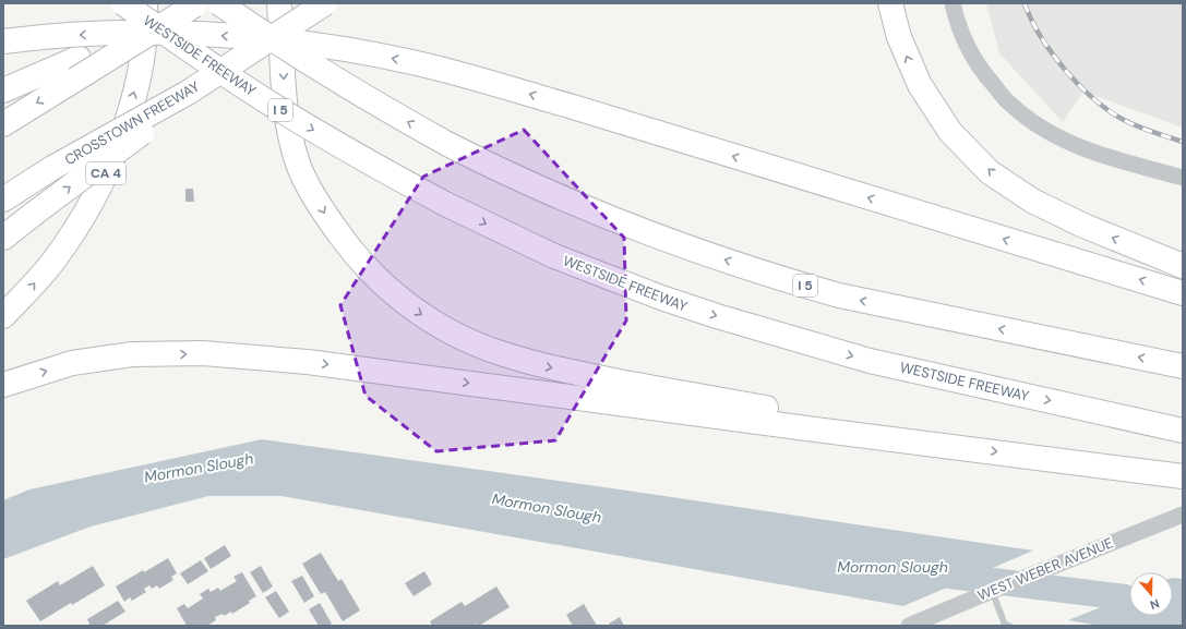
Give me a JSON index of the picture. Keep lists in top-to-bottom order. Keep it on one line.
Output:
{"streets":{"highway":["WESTSIDE FREEWAY","I 5","CROSSTOWN FREEWAY","CA 4"],"street":["WEST WEBER AVENUE"]},"water":["Mormon Slough"],"north":"bottom"}
